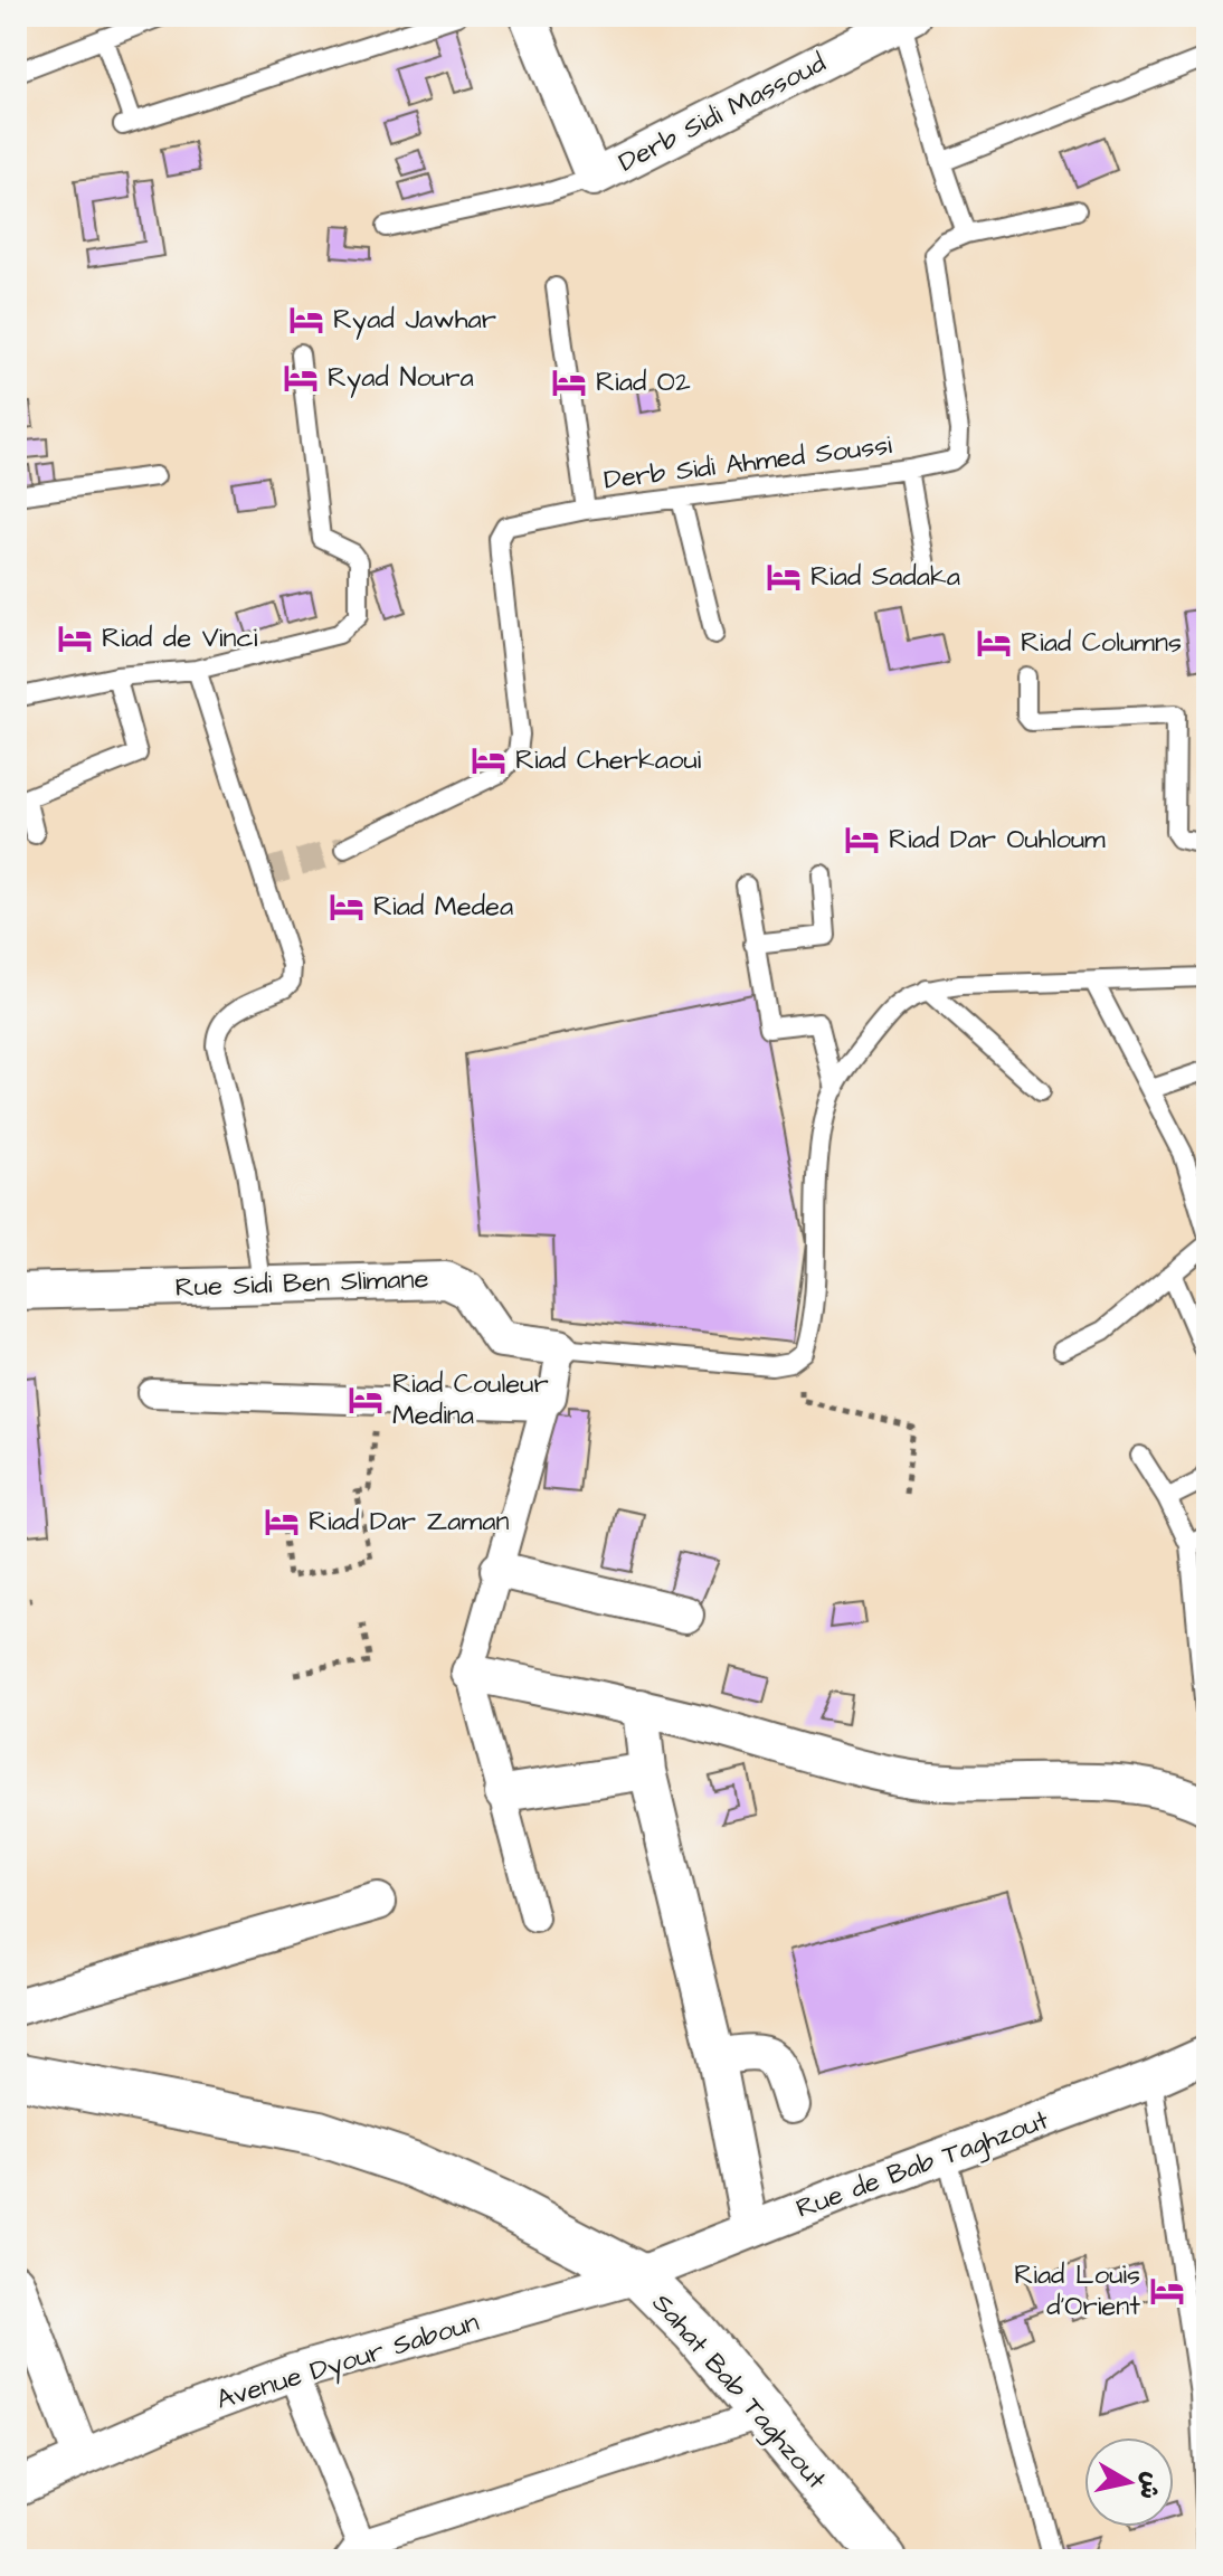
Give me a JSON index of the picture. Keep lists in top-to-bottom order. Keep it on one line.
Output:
{"streets":{"street":["Derb Sidi Massoud","Rue Sidi Ben Slimane","Rue de Bab Taghzout","Avenue Dyour Saboun","Sahat Bab Taghzout"],"lane":["Derb Sidi Ahmed Soussi"]},"crossings":[["Rue de Bab Taghzout","Avenue Dyour Saboun"],["Rue de Bab Taghzout","Sahat Bab Taghzout"],["Avenue Dyour Saboun","Sahat Bab Taghzout"]],"places":{"hotel":["Ryad Jawhar","Ryad Noura","Riad O2","Riad Sadaka","Riad de Vinci","Riad Columns","Riad Cherkaoui","Riad Dar Ouhloum","Riad Medea","Riad Couleur Medina","Riad Dar Zaman","Riad Louis d'Orient"]},"north":"right"}
